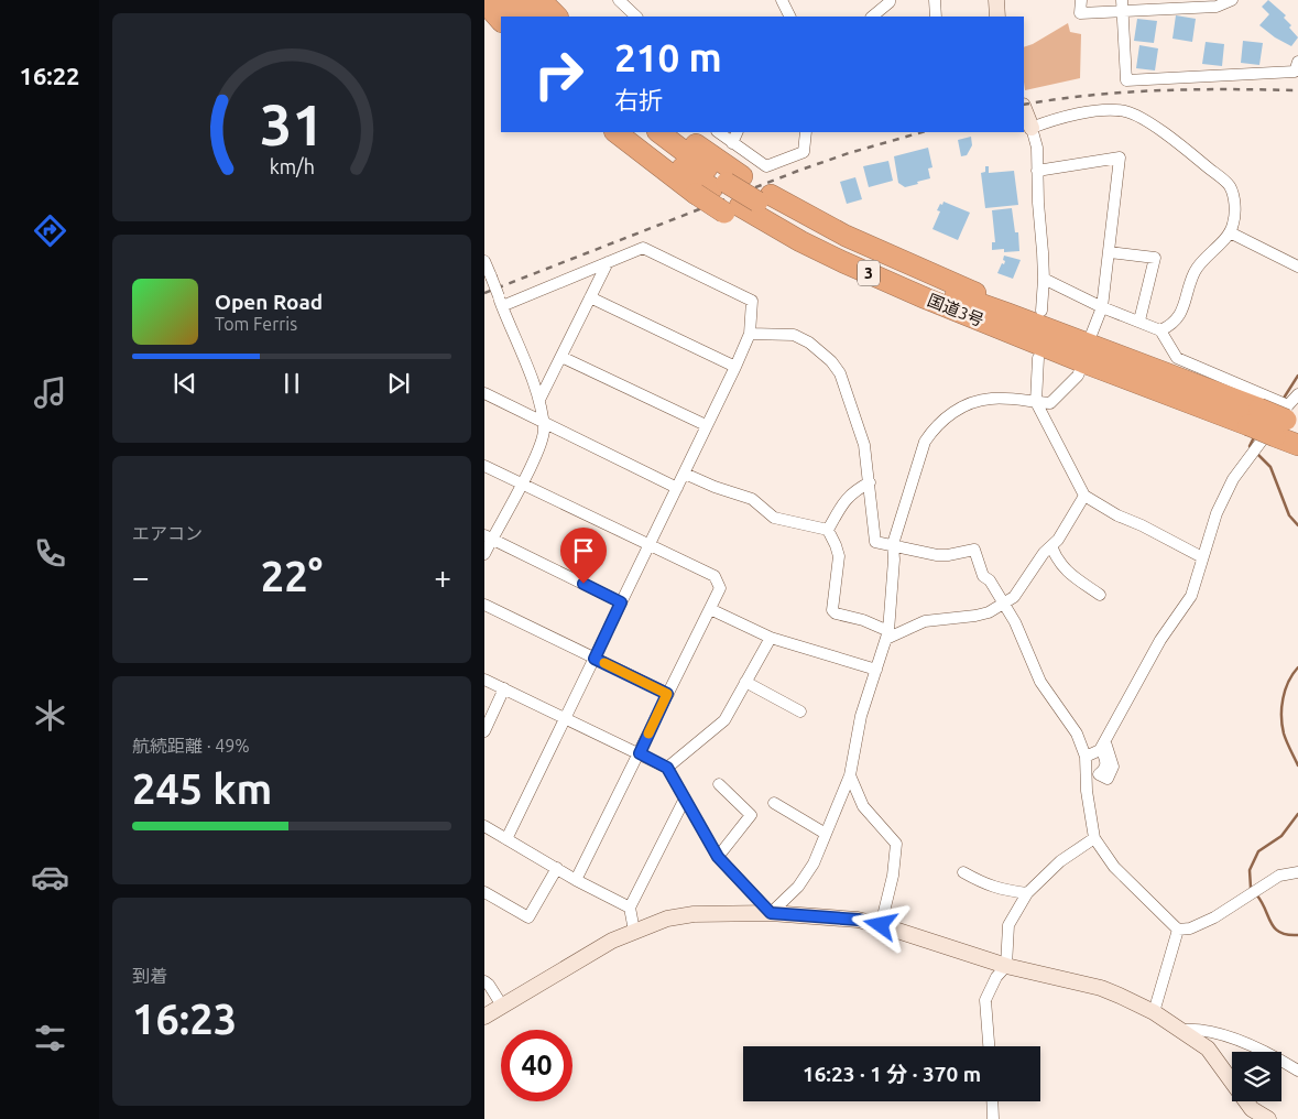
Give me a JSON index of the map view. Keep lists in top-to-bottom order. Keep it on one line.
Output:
{"streets":{"highway":["国道3号"]},"page":{"tabs":"16:22","turn":["210 m","右折"],"song":["Open Road","Tom Ferris"],"tile":["エアコン",["航続距離 · 49%","245 km"],["到着","16:23"]],"heat":["−","22°","+"],"limit":"40","trip":"16:23 · 1 分 · 370 m","gauge":["31","km/h"]}}
